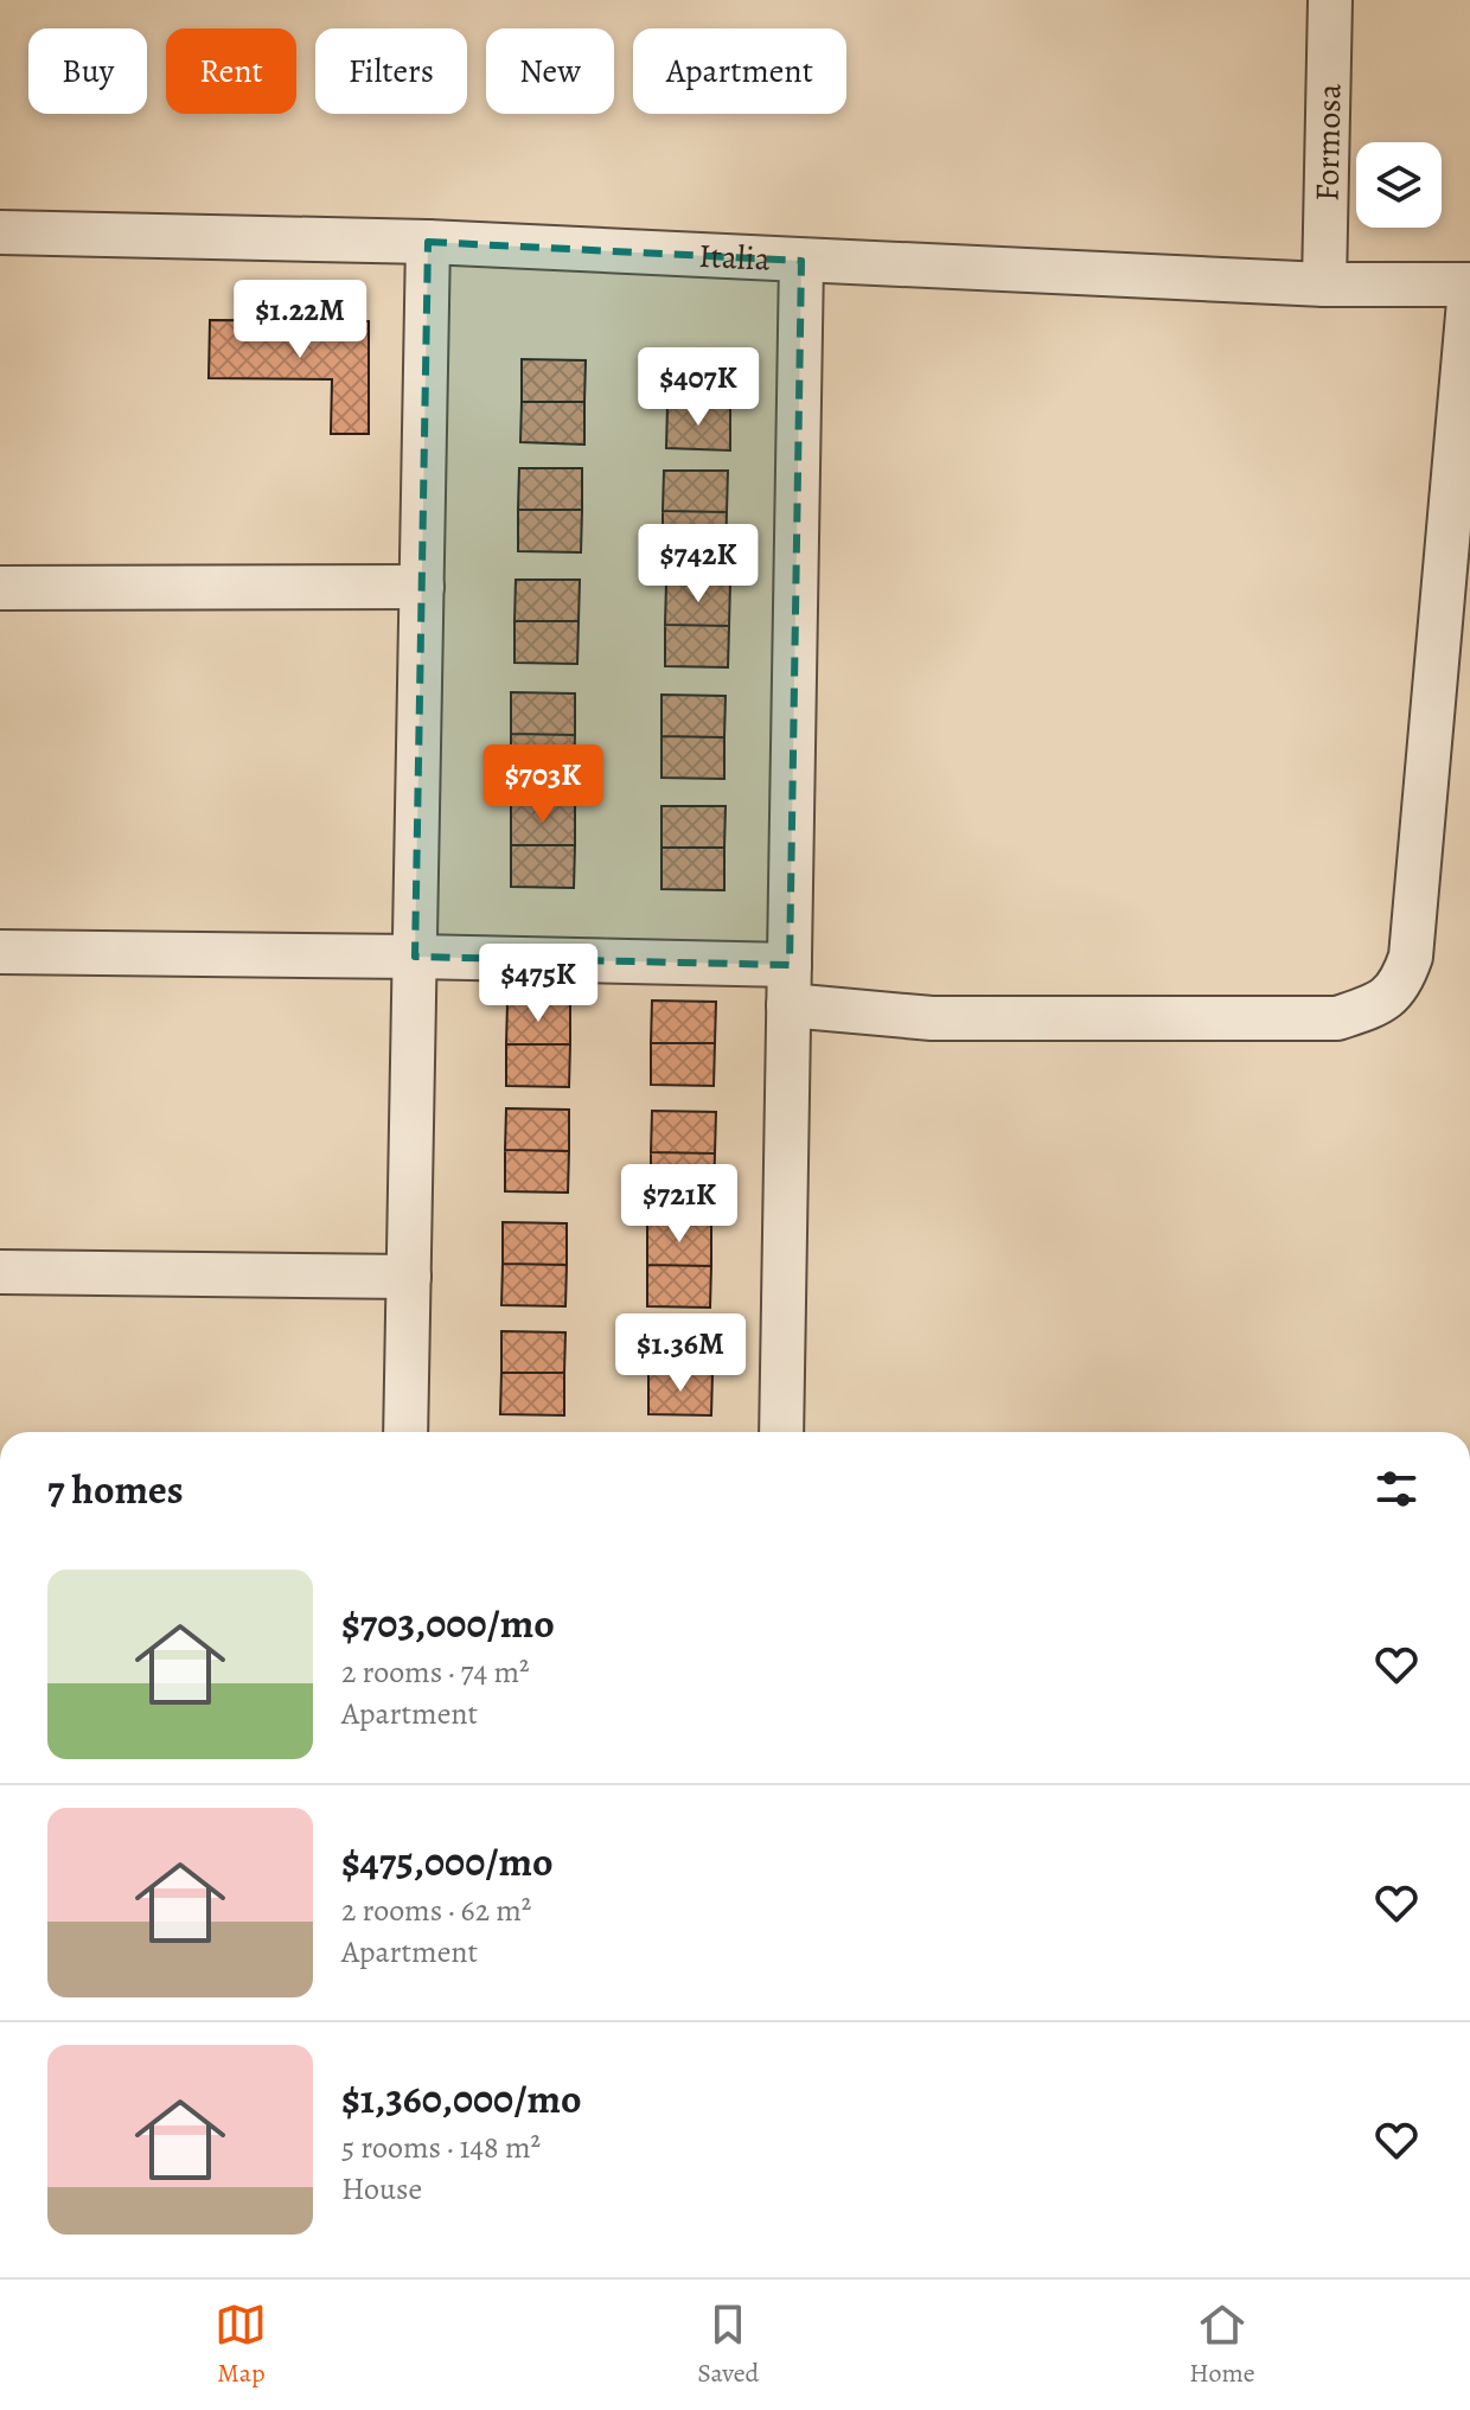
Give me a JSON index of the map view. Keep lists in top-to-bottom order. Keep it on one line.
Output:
{"streets":{"street":["Formosa","Italia"]},"crossings":[["Formosa","Italia"]],"page":{"chip":["Buy","Rent","Filters","New","Apartment"],"price":["$1.22M","$407K","$742K","$703K","$475K","$721K","$1.36M"],"heading":"7 homes","list":[{"name":"$703,000/mo","note":"2 rooms · 74 m² · Apartment"},{"name":"$475,000/mo","note":"2 rooms · 62 m² · Apartment"},{"name":"$1,360,000/mo","note":"5 rooms · 148 m² · House"}],"tabs":["Map","Saved","Home"]}}
